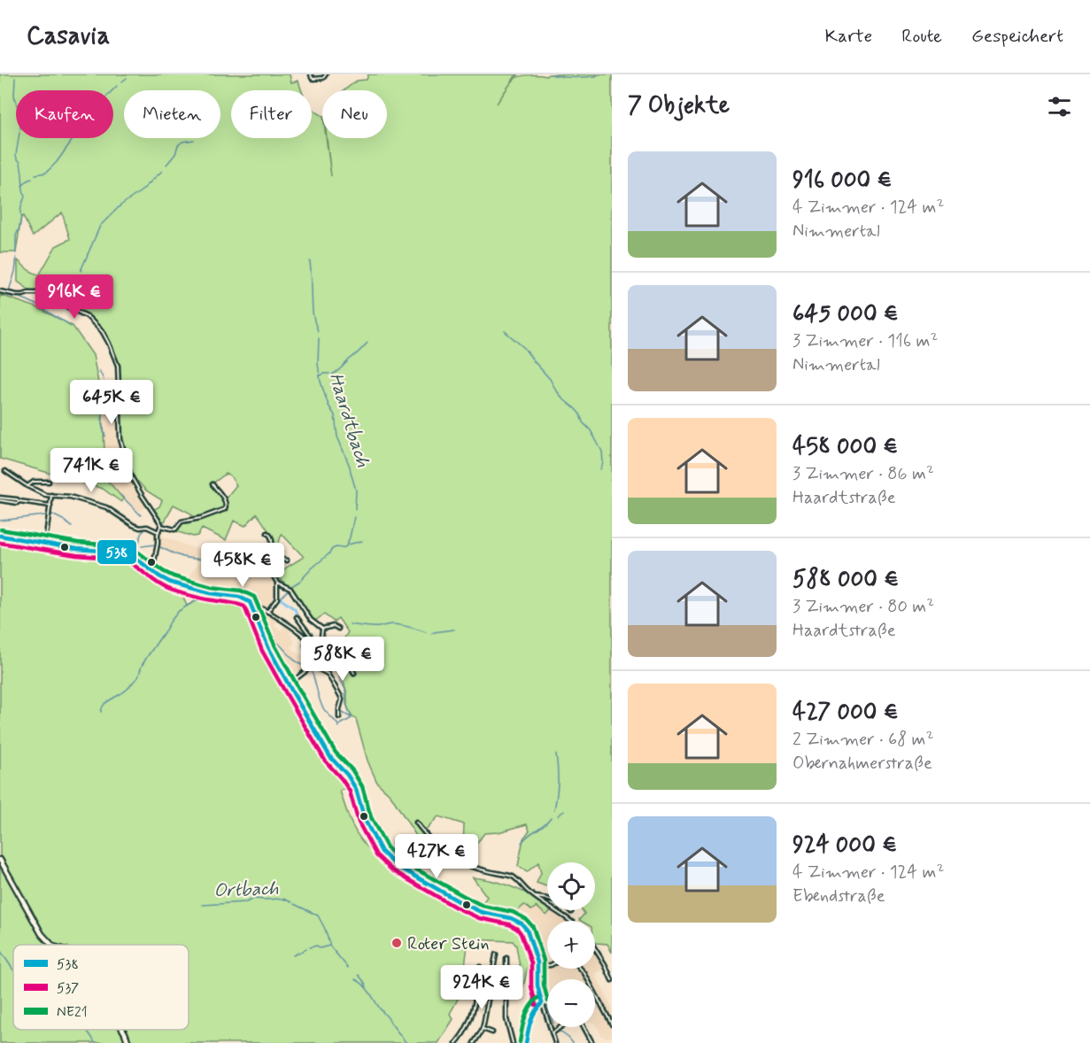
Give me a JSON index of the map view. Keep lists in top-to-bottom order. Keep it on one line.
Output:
{"water":["Haardtbach","Ortbach"],"places":["Roter Stein"],"lines":["transit line NE21","transit line 538","transit line 537"],"legend":["538","537","NE21"],"page":{"header":"Casavia","nav":["Karte","Route","Gespeichert"],"heading":"7 Objekte","chip":["Kaufen","Mieten","Filter","Neu"],"list":[{"name":"916 000 €","note":"4 Zimmer · 124 m² · Nimmertal"},{"name":"645 000 €","note":"3 Zimmer · 116 m² · Nimmertal"},{"name":"458 000 €","note":"3 Zimmer · 86 m² · Haardtstraße"},{"name":"588 000 €","note":"3 Zimmer · 80 m² · Haardtstraße"},{"name":"427 000 €","note":"2 Zimmer · 68 m² · Obernahmerstraße"},{"name":"924 000 €","note":"4 Zimmer · 124 m² · Ebendstraße"}],"price":["916K €","645K €","741K €","458K €","588K €","427K €","924K €"],"map_buttons":["+","−"]}}
